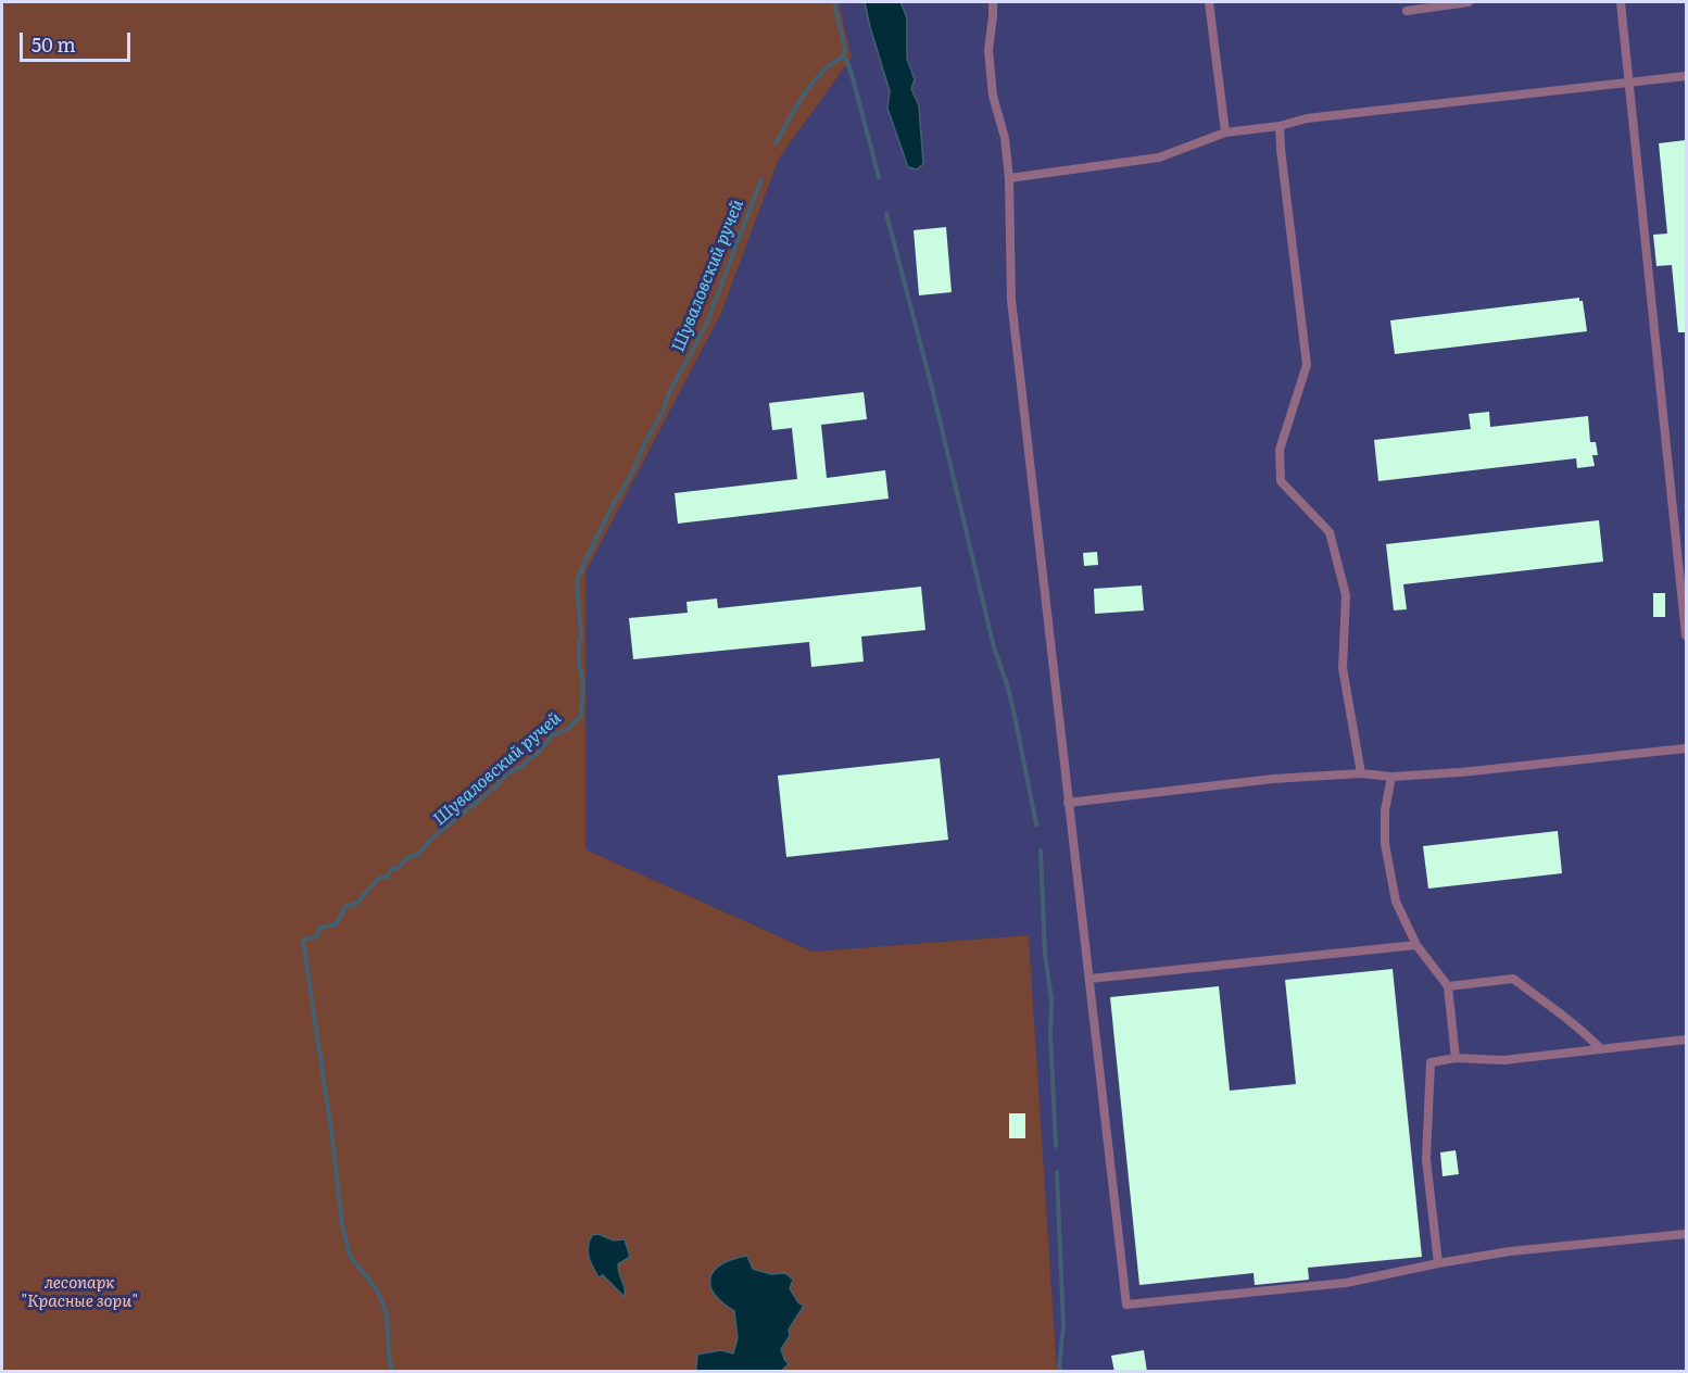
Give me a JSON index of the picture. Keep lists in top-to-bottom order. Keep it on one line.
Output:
{"water":["Шуваловский ручей"],"parks":["лесопарк \"Красные зори\""],"scale_bar":"50 m"}
